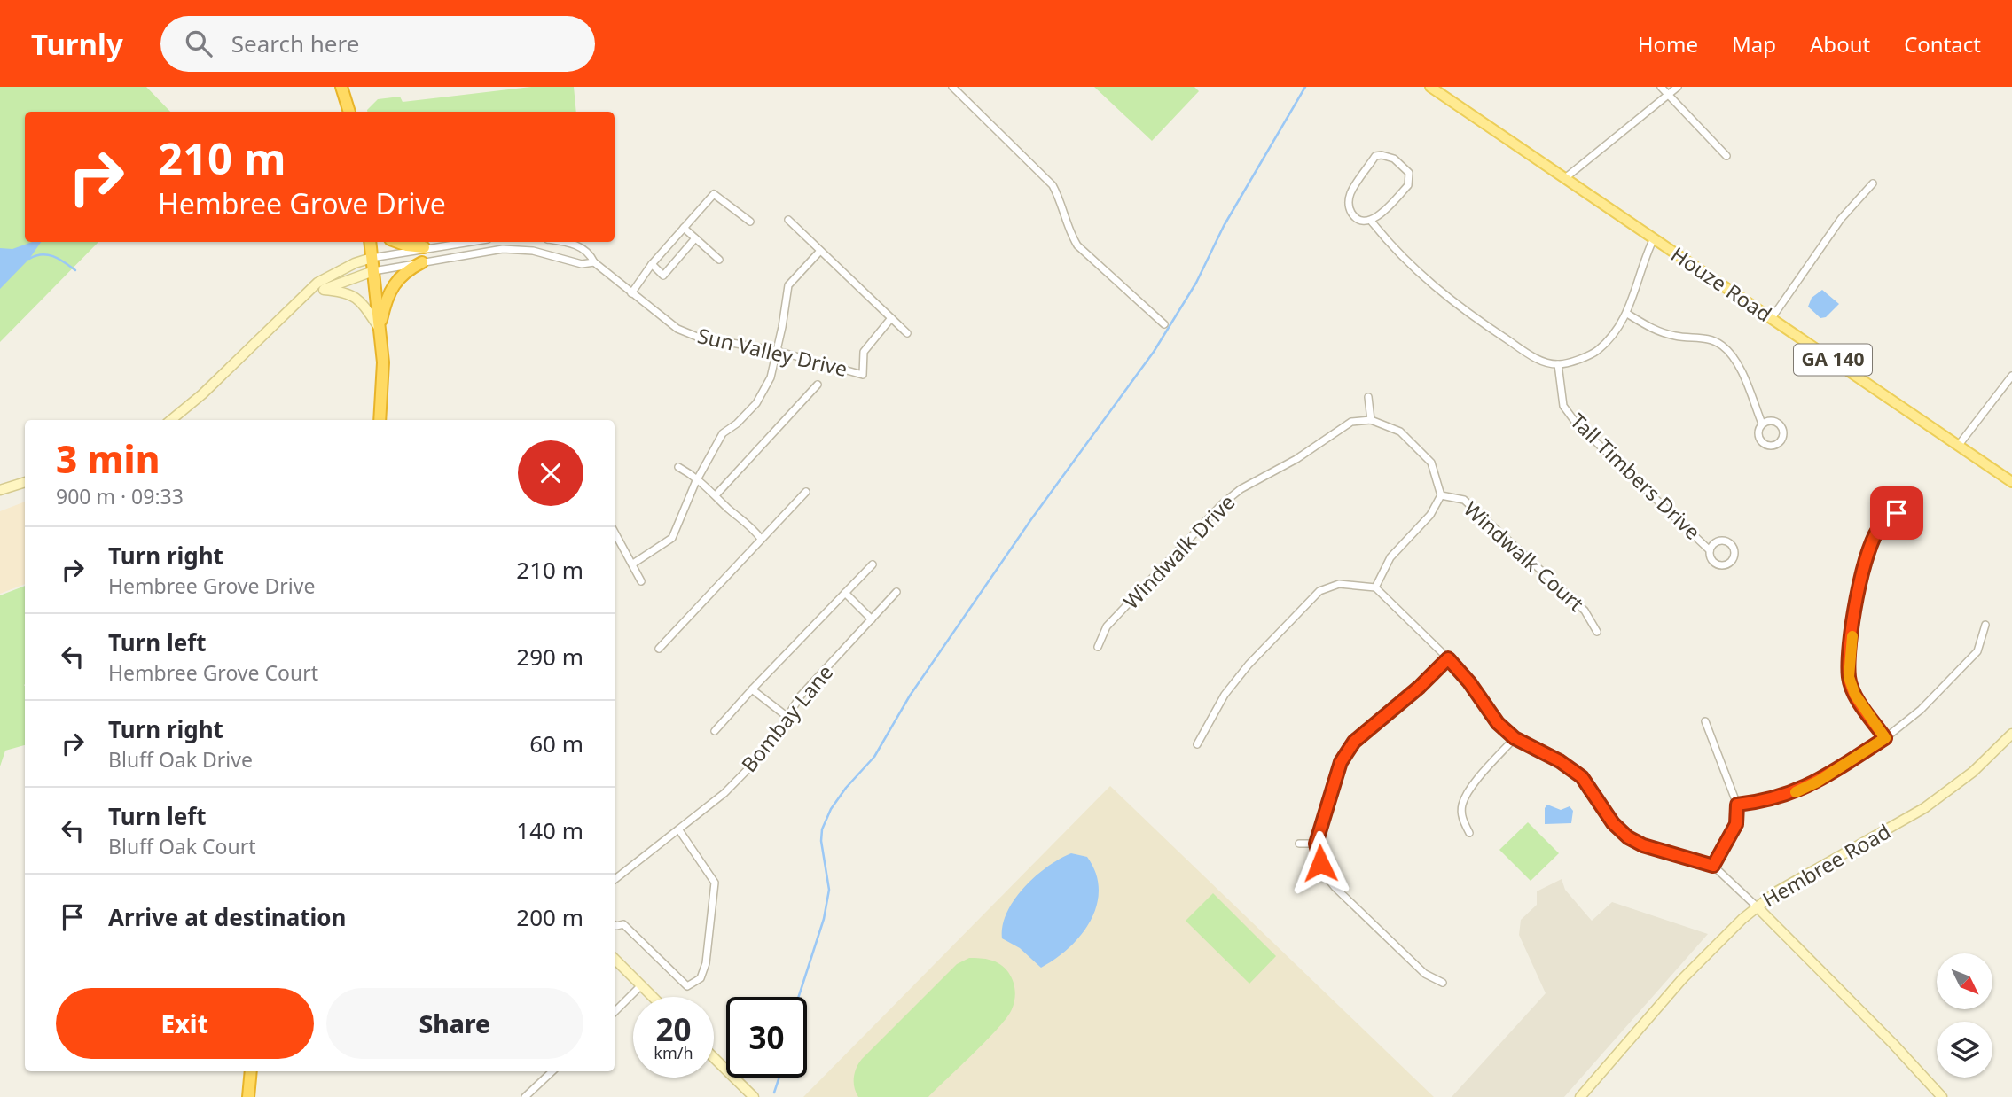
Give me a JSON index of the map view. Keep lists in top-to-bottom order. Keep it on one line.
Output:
{"streets":{"main road":["Houze Road","GA 140"],"street":["Sun Valley Drive","Tall Timbers Drive","Windwalk Drive","Windwalk Court","Bombay Lane","Hembree Road"]},"north":"bottom right","page":{"header":"Turnly","search":"Search here","nav":["Home","Map","About","Contact"],"turn":["210 m","Hembree Grove Drive"],"heading":["3 min","900 m · 09:33"],"list":[{"name":"Turn right","note":"Hembree Grove Drive","value":"210 m"},{"name":"Turn left","note":"Hembree Grove Court","value":"290 m"},{"name":"Turn right","note":"Bluff Oak Drive","value":"60 m"},{"name":"Turn left","note":"Bluff Oak Court","value":"140 m"},{"name":"Arrive at destination","value":"200 m"}],"buttons":["Exit","Share"],"speed":"20 km/h","limit":"30"}}
